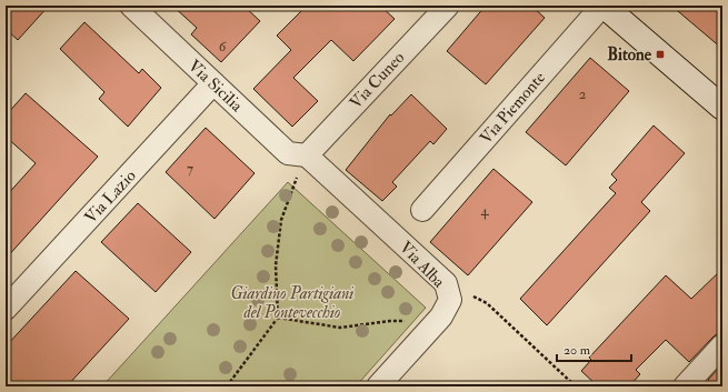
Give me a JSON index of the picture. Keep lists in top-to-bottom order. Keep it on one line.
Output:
{"streets":{"street":["Via Cuneo","Via Sicilia","Via Piemonte","Via Lazio","Via Alba"]},"crossings":[["Via Cuneo","Via Sicilia"],["Via Cuneo","Via Alba"],["Via Sicilia","Via Lazio"],["Via Sicilia","Via Alba"]],"parks":["Giardino Partigiani del Pontevecchio"],"places":{"transit":["Bitone"]},"house_numbers":["6","2","7","4"],"scale_bar":"20 m"}
